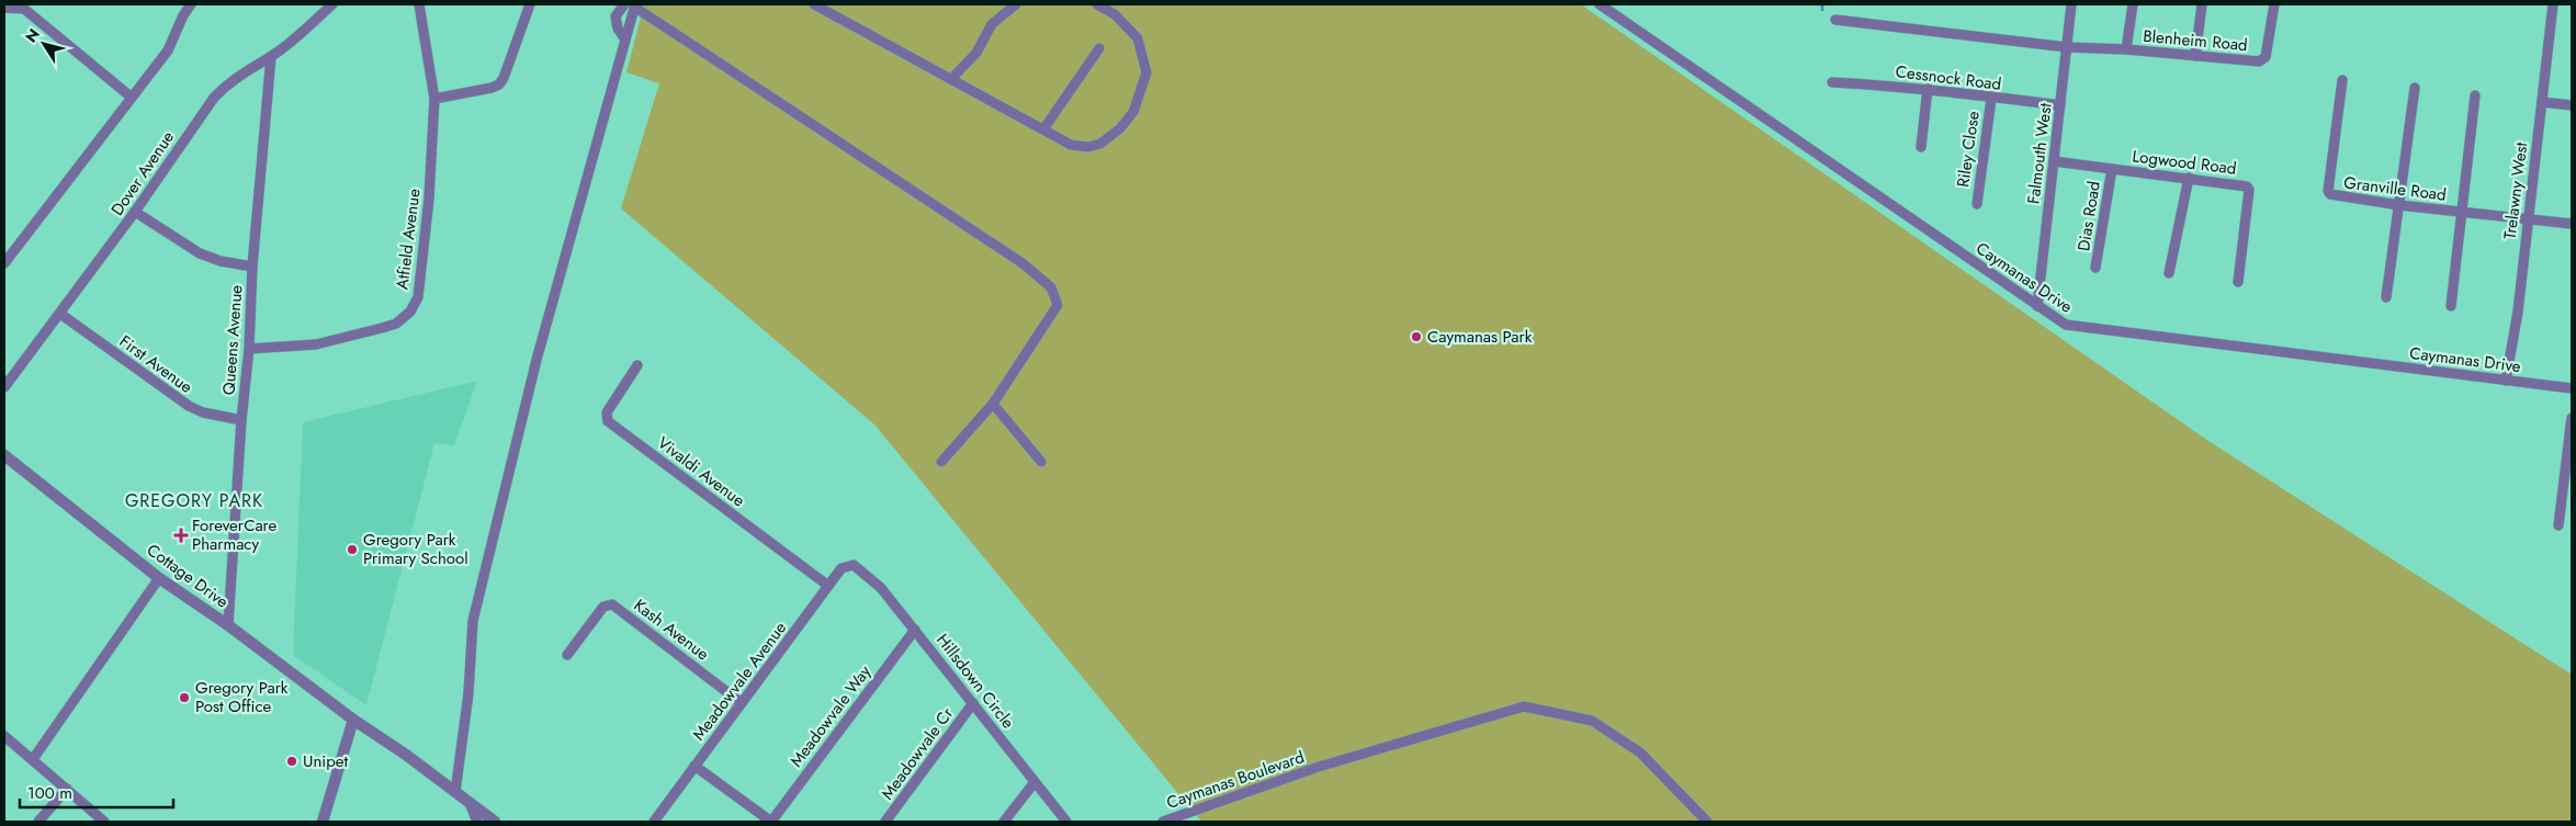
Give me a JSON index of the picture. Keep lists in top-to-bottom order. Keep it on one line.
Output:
{"streets":{"street":["Blenheim Road","Cessnock Road","Riley Close","Falmouth West","Logwood Road","Dover Avenue","Granville Road","Trelawny West","Dias Road","Atfield Avenue","Caymanas Drive","Queens Avenue","First Avenue","Vivaldi Avenue","Cottage Drive","Kash Avenue","Meadowvale Avenue","Hillsdown Circle","Meadowvale Way","Meadowvale Cr","Caymanas Boulevard"]},"crossings":[["Blenheim Road","Falmouth West"],["Cessnock Road","Riley Close"],["Cessnock Road","Falmouth West"],["Falmouth West","Logwood Road"],["Falmouth West","Caymanas Drive"],["Logwood Road","Dias Road"],["Dover Avenue","Queens Avenue"],["Dover Avenue","First Avenue"],["Granville Road","Trelawny West"],["Trelawny West","Caymanas Drive"],["Atfield Avenue","Queens Avenue"],["Queens Avenue","First Avenue"],["Queens Avenue","Cottage Drive"],["Vivaldi Avenue","Meadowvale Avenue"],["Kash Avenue","Meadowvale Avenue"],["Meadowvale Avenue","Hillsdown Circle"],["Hillsdown Circle","Meadowvale Way"],["Hillsdown Circle","Meadowvale Cr"]],"districts":["GREGORY PARK"],"places":{"other":["Caymanas Park","Gregory Park Primary School","Gregory Park Post Office","Unipet"],"health":["ForeverCare Pharmacy"]},"scale_bar":"100 m","north":"top left"}
